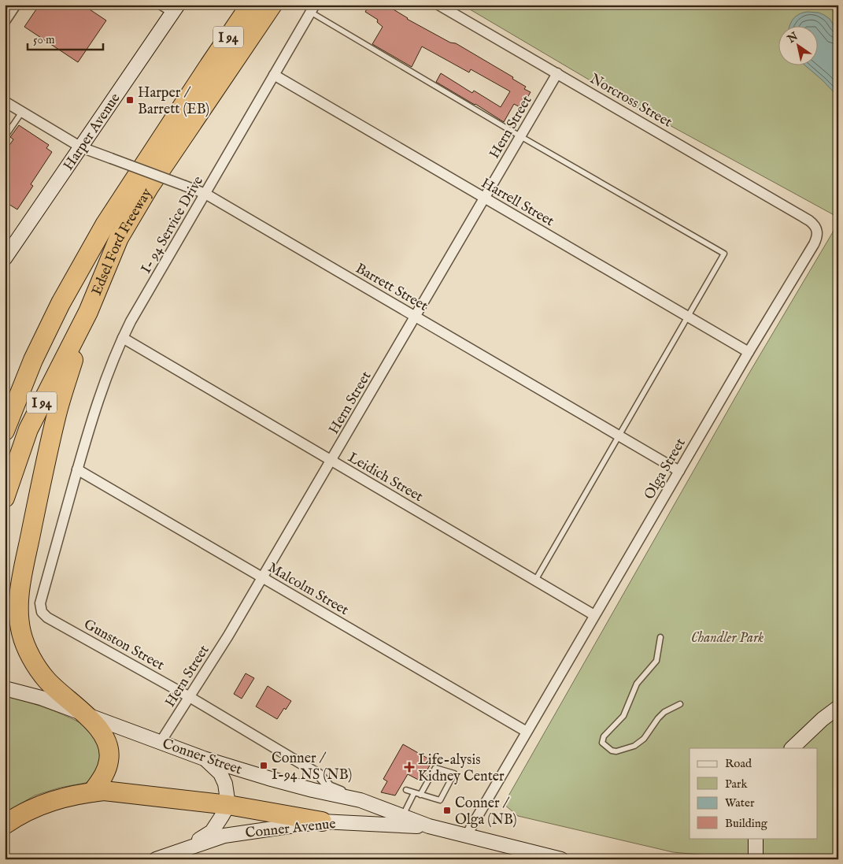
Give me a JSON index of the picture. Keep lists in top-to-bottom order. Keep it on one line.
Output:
{"streets":{"highway":["I 94","Edsel Ford Freeway"],"main road":["Harper Avenue","Conner Street","Conner Avenue"],"street":["Norcross Street","Hern Street","Harrell Street","I- 94 Service Drive","Barrett Street","Olga Street","Leidich Street","Malcolm Street","Gunston Street"]},"crossings":[["Norcross Street","Hern Street"],["Norcross Street","Olga Street"],["Hern Street","Harrell Street"],["Hern Street","Barrett Street"],["Hern Street","Leidich Street"],["Hern Street","Malcolm Street"],["Hern Street","Gunston Street"],["Hern Street","Conner Street"],["Harper Avenue","Barrett Street"],["Harrell Street","I- 94 Service Drive"],["Harrell Street","Olga Street"],["I- 94 Service Drive","Barrett Street"],["I- 94 Service Drive","Leidich Street"],["I- 94 Service Drive","Malcolm Street"],["I- 94 Service Drive","Gunston Street"],["Barrett Street","Olga Street"],["Olga Street","Leidich Street"],["Olga Street","Malcolm Street"],["Olga Street","Conner Street"],["Malcolm Street","Gunston Street"],["Gunston Street","Conner Street"],["Conner Street","Conner Avenue"]],"parks":["Chandler Park"],"places":{"transit":["Harper / Barrett (EB)","Conner / I-94 NS (NB)","Conner / Olga (NB)"],"health":["Life-alysis Kidney Center"]},"legend":["Road","Park","Water","Building"],"scale_bar":"50 m","north":"top left"}
